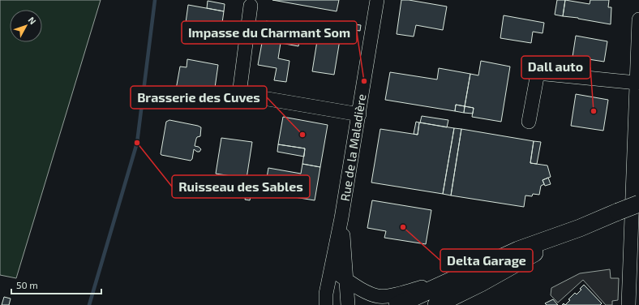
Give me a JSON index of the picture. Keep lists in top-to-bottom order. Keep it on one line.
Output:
{"streets":{"street":["Rue de la Maladière"]},"places":["Impasse du Charmant Som","Dall auto","Brasserie des Cuves","Ruisseau des Sables","Delta Garage"],"scale_bar":"50 m","north":"top right"}
